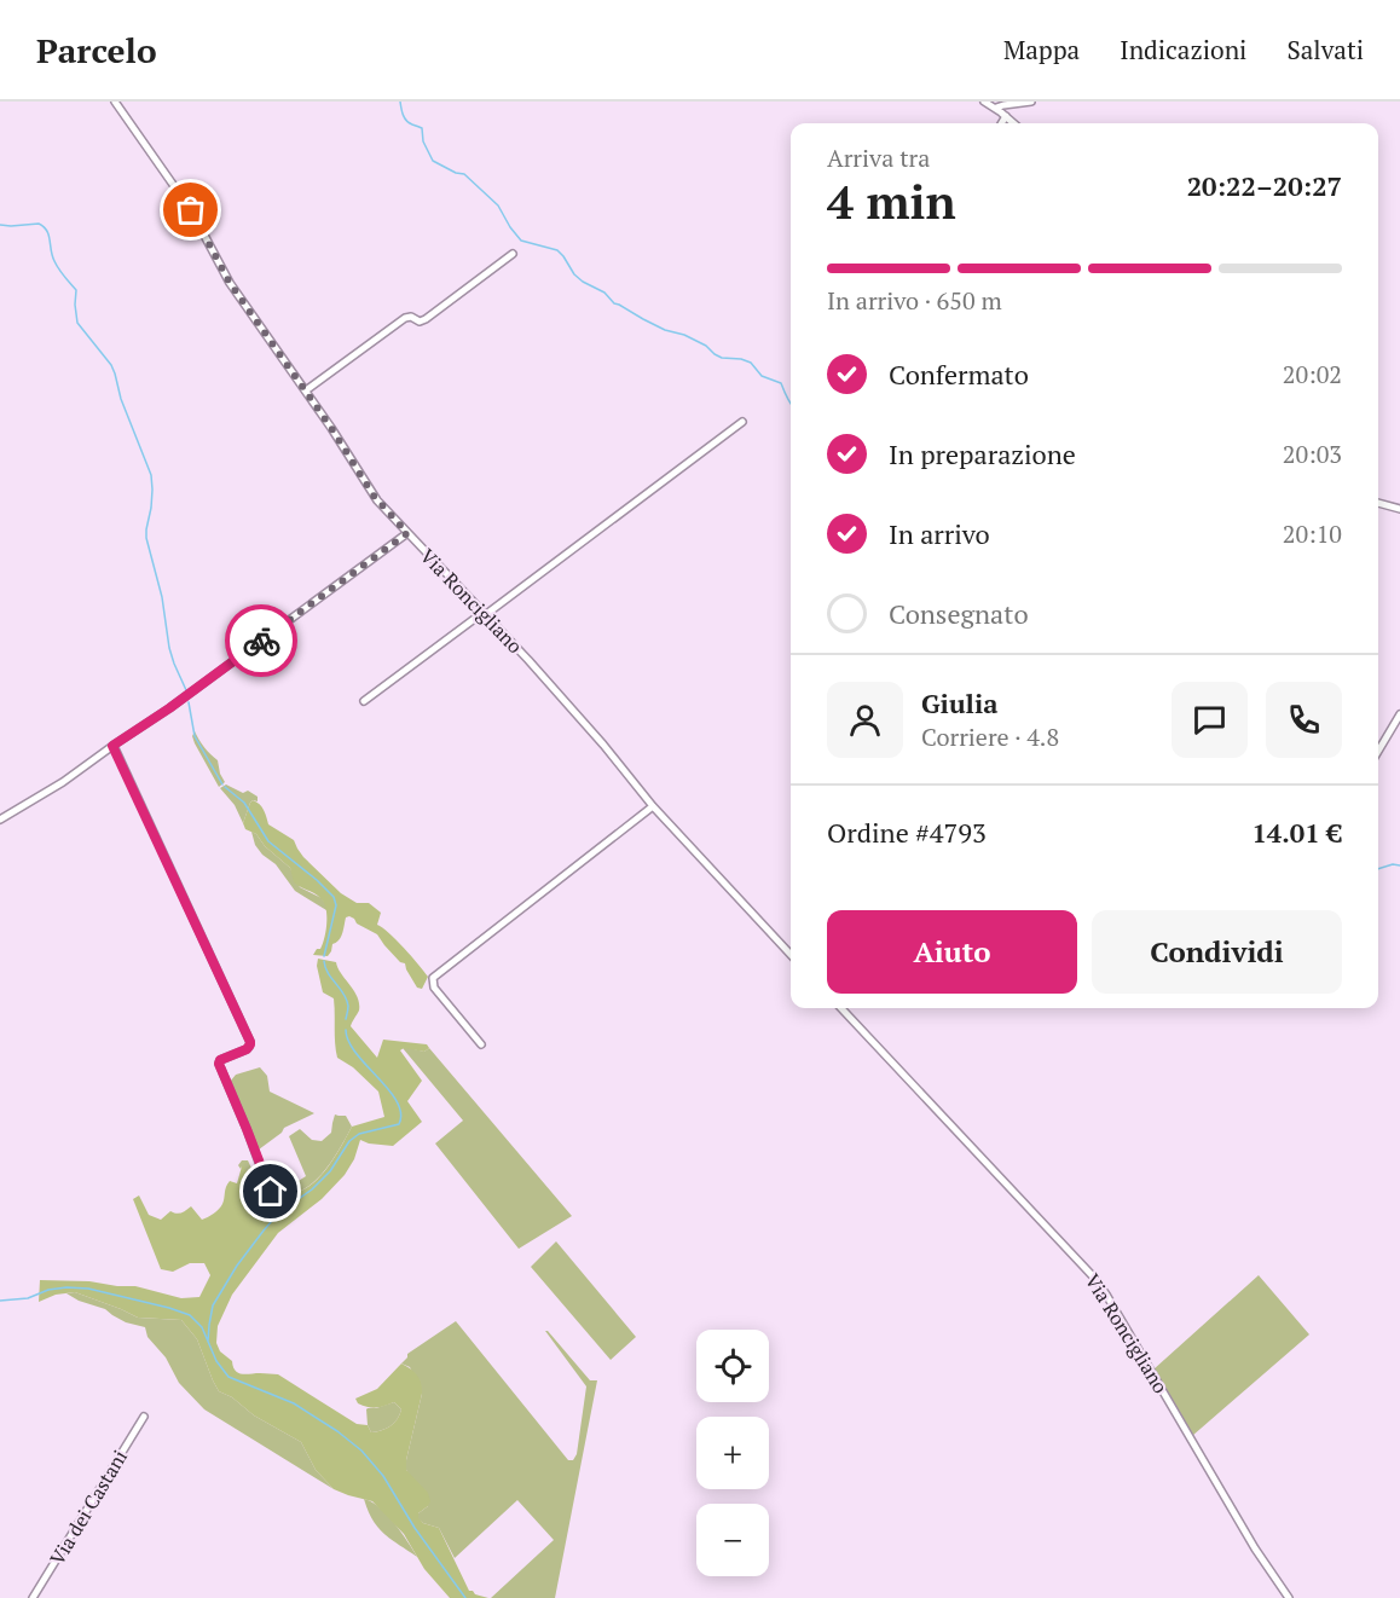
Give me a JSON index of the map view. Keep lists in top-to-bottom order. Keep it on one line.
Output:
{"streets":{"street":["Via Roncigliano","Via dei Castani"]},"page":{"header":"Parcelo","nav":["Mappa","Indicazioni","Salvati"],"heading":["4 min","Arriva tra","20:22–20:27"],"panel":["Giulia","Corriere · 4.8","Ordine #4793","14.01 €"],"bar":"In arrivo · 650 m","list":[["Confermato","20:02"],["In preparazione","20:03"],["In arrivo","20:10"],"Consegnato"],"buttons":["Aiuto","Condividi"],"map_buttons":["+","−"]}}
